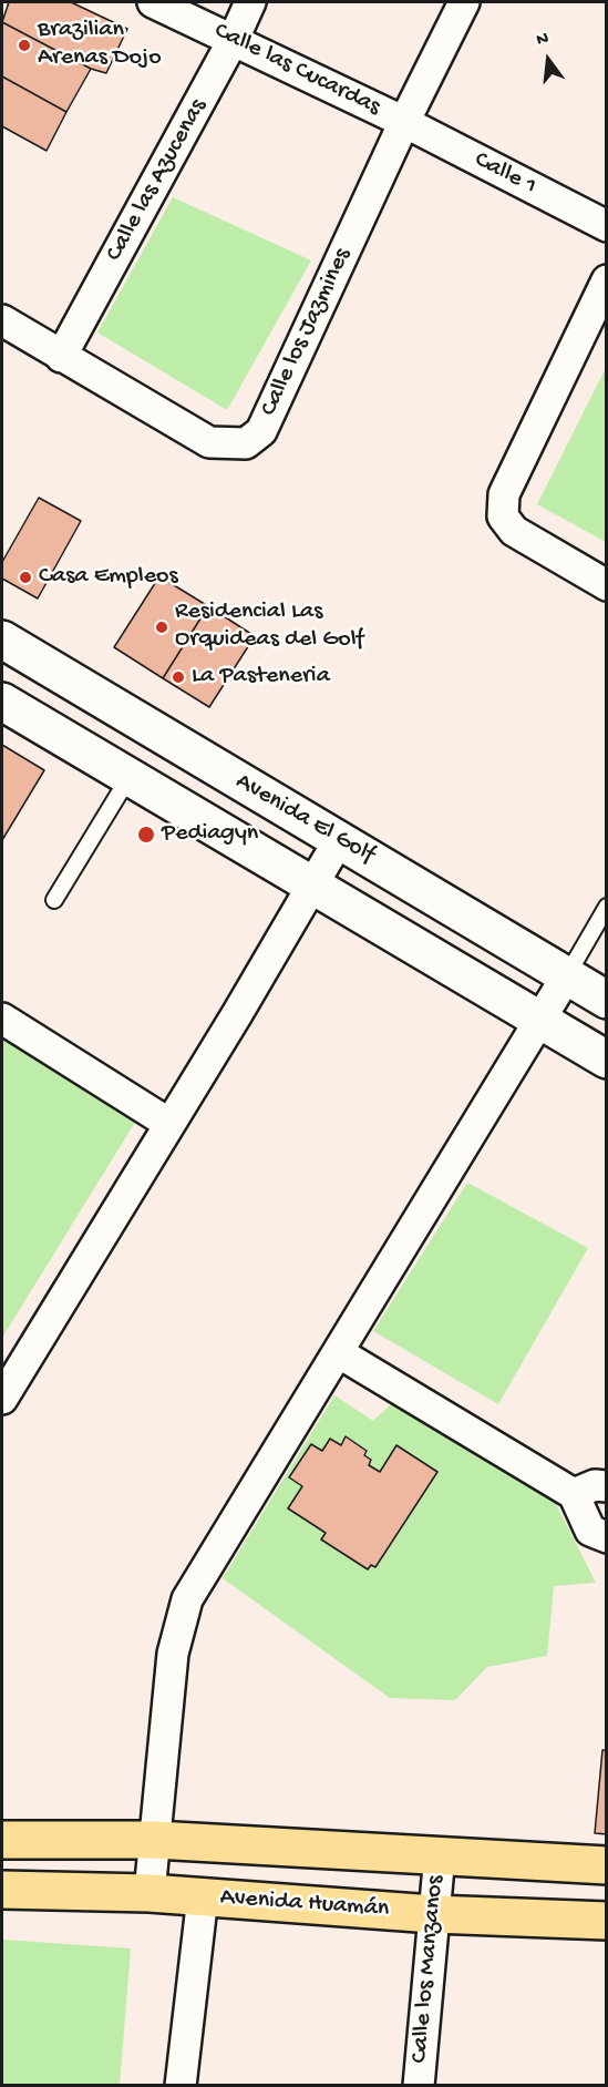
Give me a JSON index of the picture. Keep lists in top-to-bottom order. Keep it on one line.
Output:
{"streets":{"main road":["Avenida El Golf","Avenida Huamán"],"street":["Calle las Cucardas","Calle 1","Calle las Azucenas","Calle los Jazmines","Calle los Manzanos"]},"crossings":[["Calle las Cucardas","Calle 1"],["Calle las Cucardas","Calle las Azucenas"],["Calle las Cucardas","Calle los Jazmines"],["Calle 1","Calle los Jazmines"],["Calle las Azucenas","Calle los Jazmines"],["Avenida Huamán","Calle los Manzanos"]],"places":["Brazilian Arenas Dojo","Casa Empleos","Residencial Las Orquideas del Golf","La Pasteneria","Pediagyn"],"north":"top"}
